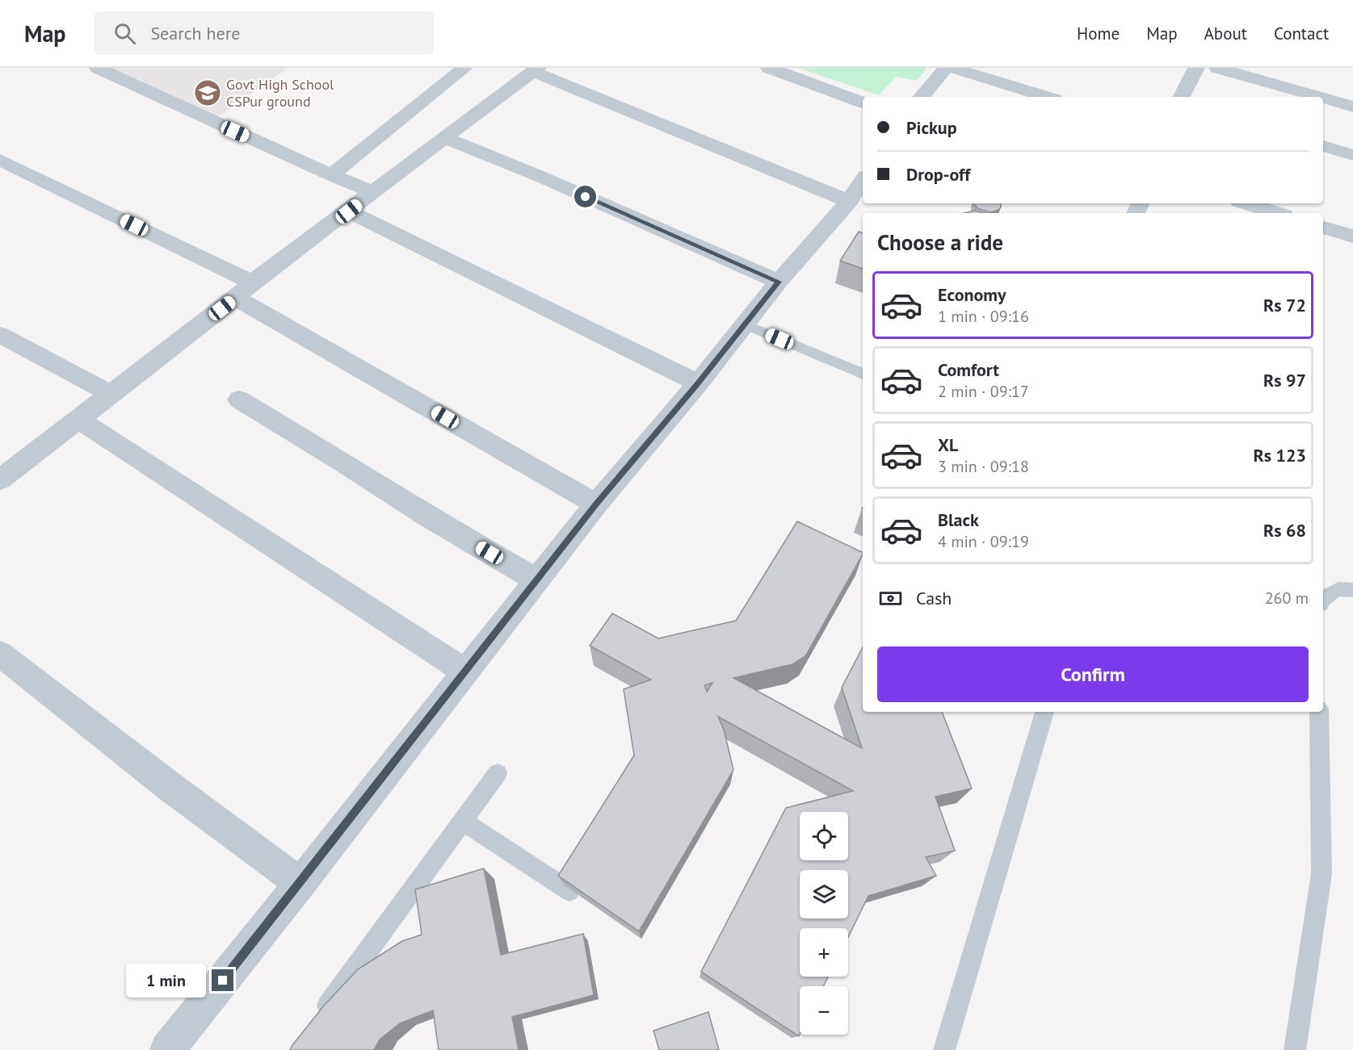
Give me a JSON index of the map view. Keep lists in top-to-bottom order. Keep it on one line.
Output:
{"places":{"school or university":["Govt High School CSPur ground"]},"page":{"header":"Map","search":"Search here","nav":["Home","Map","About","Contact"],"banner":["Pickup","Drop-off"],"heading":"Choose a ride","list":[{"name":"Economy","note":"1 min · 09:16","value":"Rs 72"},{"name":"Comfort","note":"2 min · 09:17","value":"Rs 97"},{"name":"XL","note":"3 min · 09:18","value":"Rs 123"},{"name":"Black","note":"4 min · 09:19","value":"Rs 68"}],"pay":["Cash","260 m"],"buttons":"Confirm","map_buttons":["+","−"],"bubble":"1 min"}}
